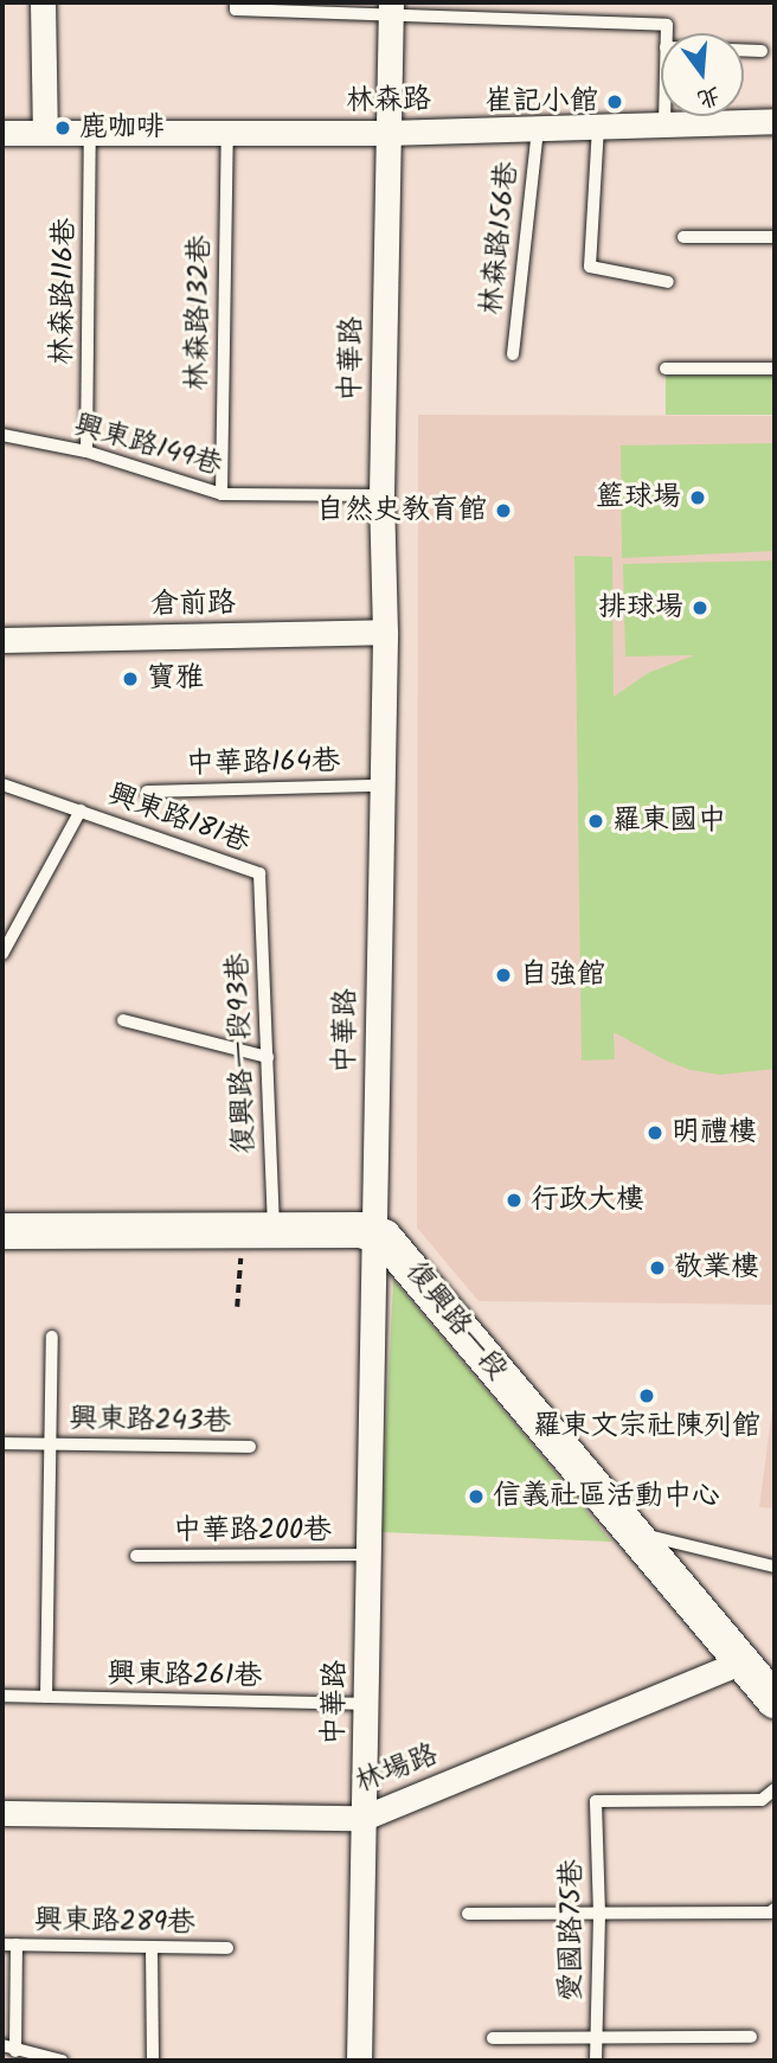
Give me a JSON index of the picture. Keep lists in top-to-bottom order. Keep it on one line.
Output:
{"streets":{"main road":["復興路一段"],"street":["林森路","中華路","倉前路","林場路"],"lane":["林森路156巷","林森路116巷","林森路132巷","興東路149巷","中華路164巷","興東路181巷","復興路一段93巷","興東路243巷","中華路200巷","興東路261巷","興東路289巷","愛國路75巷"]},"crossings":[["林森路","林森路156巷"],["林森路","林森路116巷"],["林森路","林森路132巷"],["林森路","中華路"],["林森路116巷","興東路149巷"],["林森路132巷","興東路149巷"],["中華路","興東路149巷"],["中華路","倉前路"],["中華路","中華路164巷"],["中華路","復興路一段"],["中華路","中華路200巷"],["中華路","興東路261巷"],["中華路","林場路"],["興東路181巷","復興路一段93巷"],["復興路一段","林場路"],["興東路243巷","興東路261巷"]],"places":["崔記小館","鹿咖啡","籃球場","自然史教育館","排球場","寶雅","羅東國中","自強館","明禮樓","行政大樓","敬業樓","羅東文宗社陳列館","信義社區活動中心"],"north":"bottom"}
